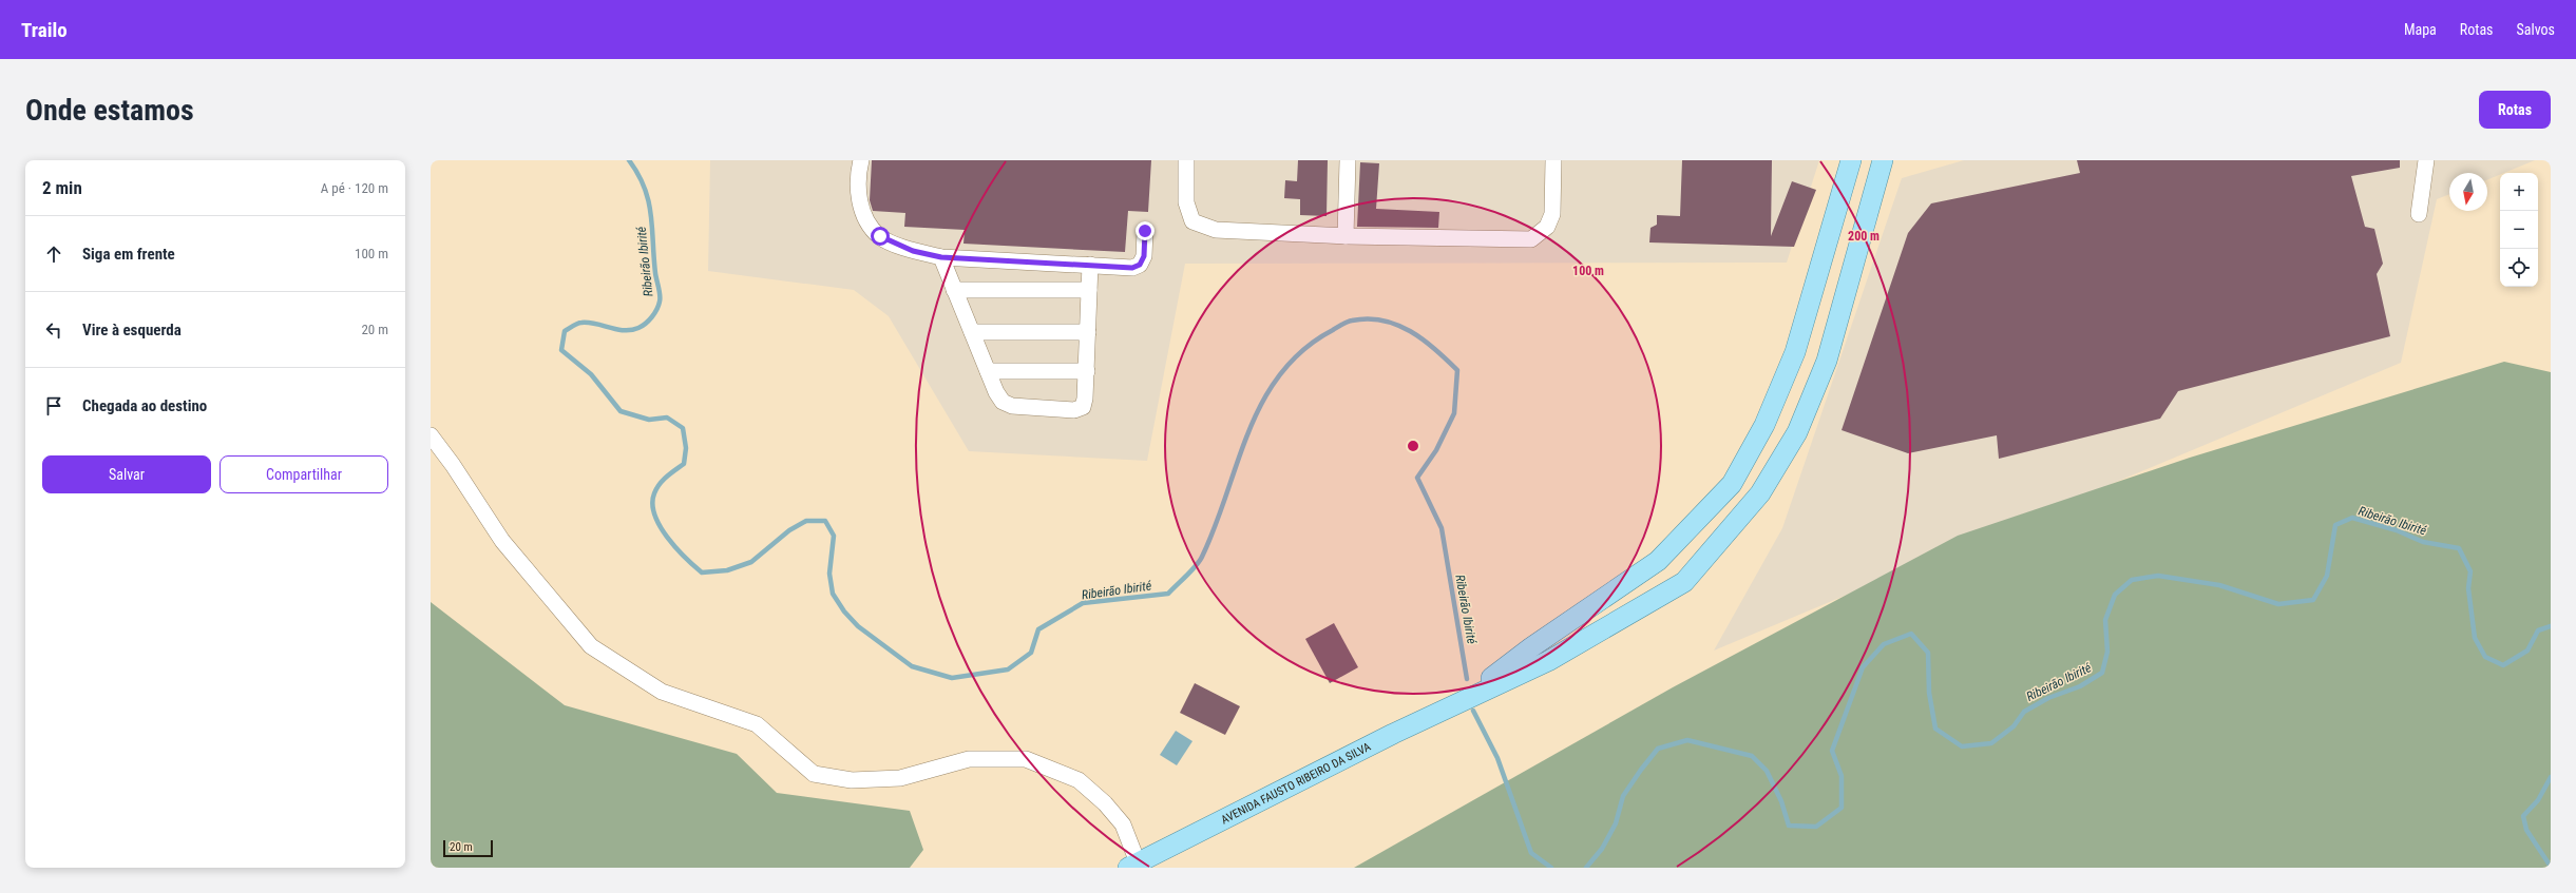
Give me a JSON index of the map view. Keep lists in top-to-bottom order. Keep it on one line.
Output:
{"streets":{"main road":["AVENIDA FAUSTO RIBEIRO DA SILVA"]},"water":["Ribeirão Ibirité"],"scale_bar":"20 m","north":"bottom","page":{"header":"Trailo","nav":["Mapa","Rotas","Salvos"],"buttons":["Rotas",["Salvar","Compartilhar"]],"title":"Onde estamos","heading":["2 min","A pé · 120 m"],"map_buttons":["+","−"],"list":[["Siga em frente","100 m"],["Vire à esquerda","20 m"],"Chegada ao destino"],"scale":"20 m"},"rings":["200 m","100 m"]}
